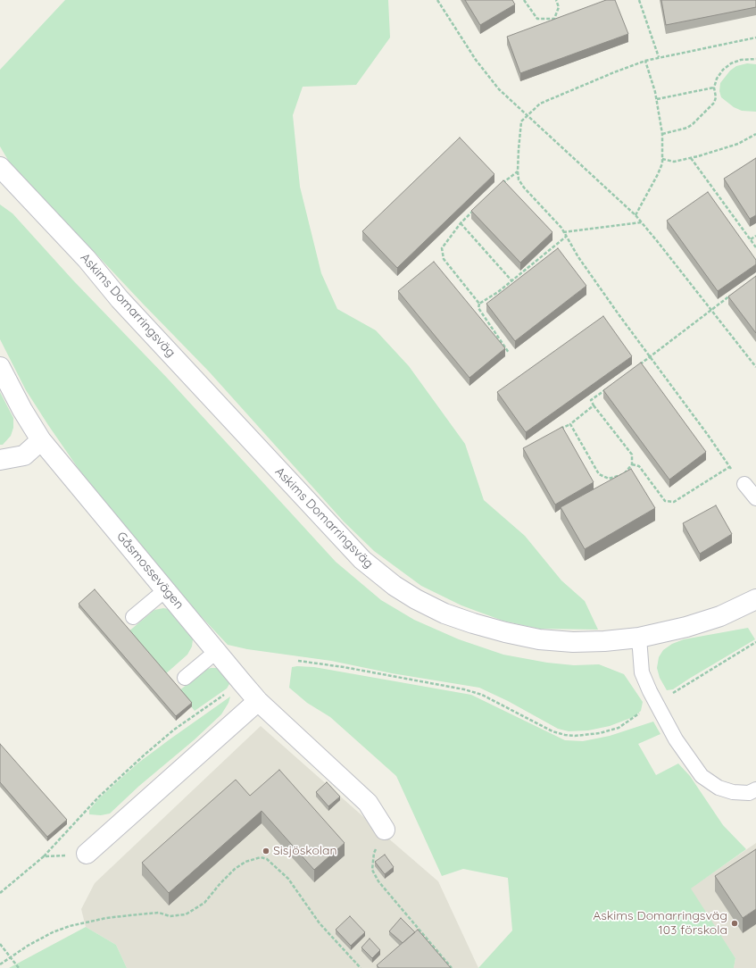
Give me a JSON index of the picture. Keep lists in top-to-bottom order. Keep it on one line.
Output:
{"streets":{"street":["Askims Domarringsväg","Gåsmossevägen"]},"places":["Sisjöskolan","Askims Domarringsväg 103 förskola"]}
